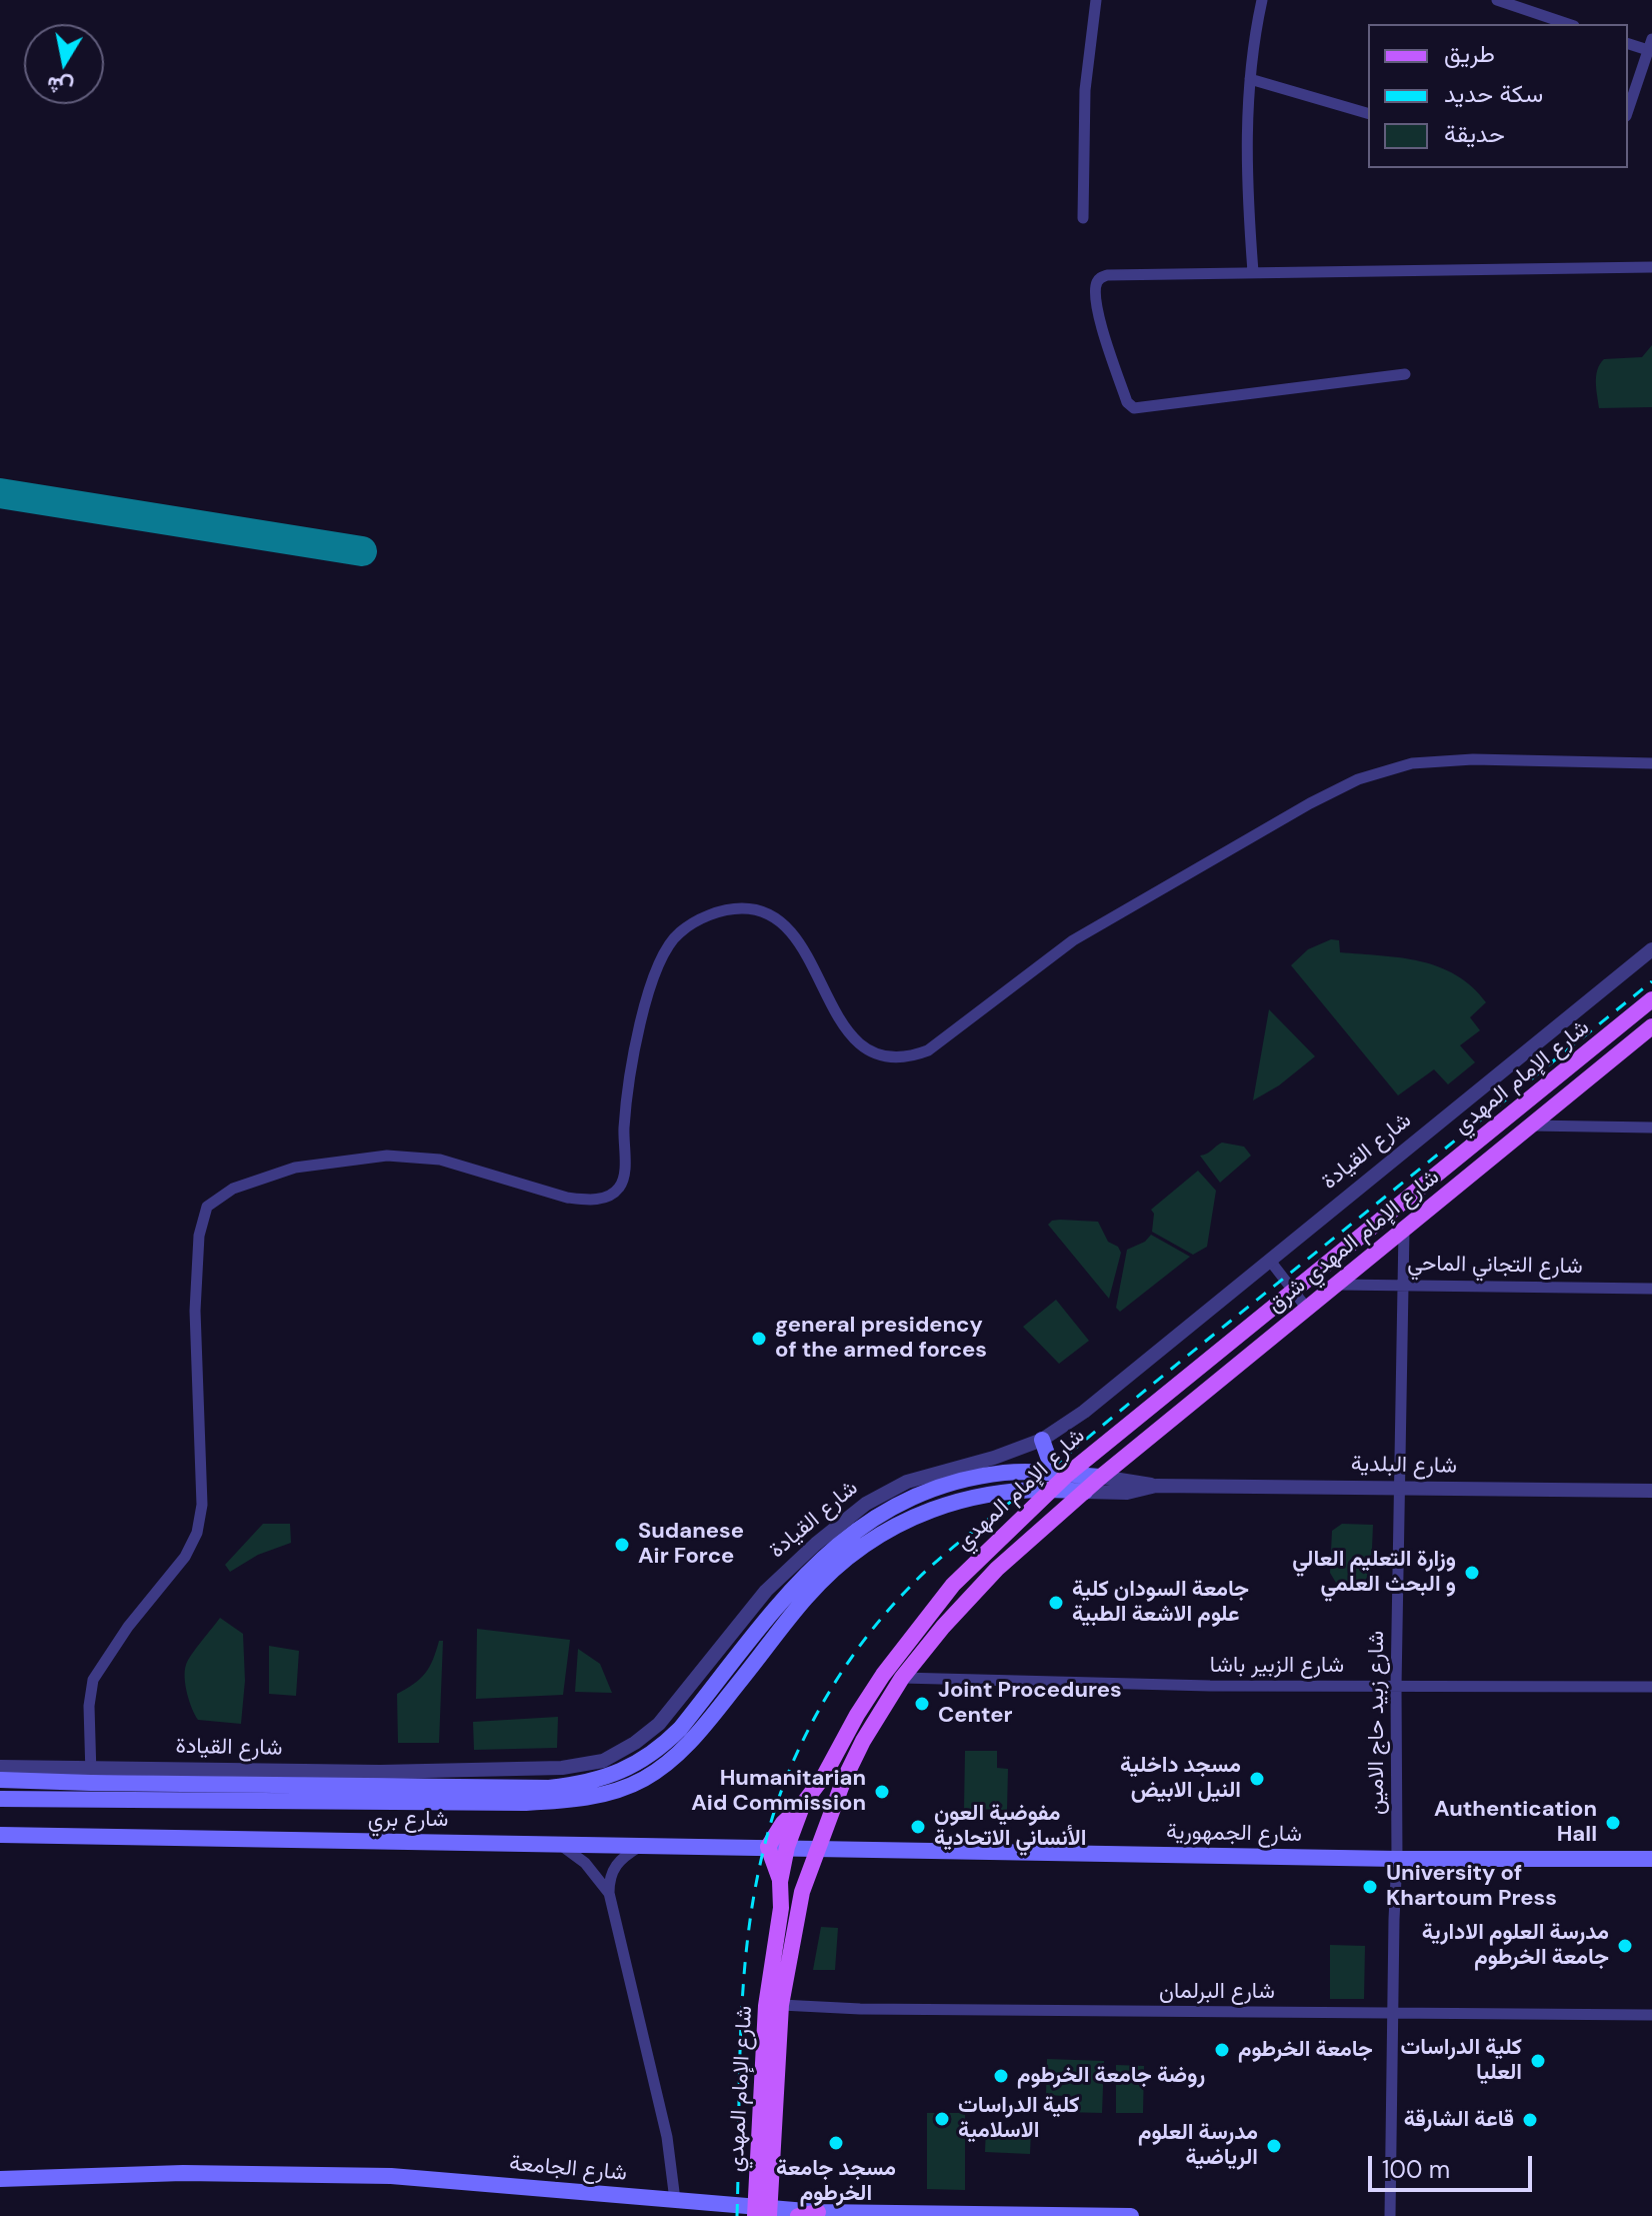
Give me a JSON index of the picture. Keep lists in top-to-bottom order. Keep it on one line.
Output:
{"streets":{"main road":["شارع الإمام المهدي","شارع القيادة","شارع الإمام المهدي شرق","شارع بري","شارع الجمهورية","شارع الجامعة"],"street":["شارع التجاني الماحي","شارع البلدية","شارع الزبير باشا","شارع زبيد حاج الامين","شارع البرلمان"]},"crossings":[["شارع الإمام المهدي","شارع القيادة"],["شارع الإمام المهدي","شارع الإمام المهدي شرق"],["شارع الإمام المهدي","شارع الزبير باشا"],["شارع الإمام المهدي","شارع بري"],["شارع الإمام المهدي","شارع الجمهورية"],["شارع الإمام المهدي","شارع البرلمان"],["شارع الإمام المهدي","شارع الجامعة"],["شارع القيادة","شارع الإمام المهدي شرق"],["شارع الإمام المهدي شرق","شارع التجاني الماحي"],["شارع الإمام المهدي شرق","شارع زبيد حاج الامين"],["شارع التجاني الماحي","شارع زبيد حاج الامين"],["شارع البلدية","شارع زبيد حاج الامين"],["شارع الزبير باشا","شارع زبيد حاج الامين"],["شارع زبيد حاج الامين","شارع الجمهورية"],["شارع زبيد حاج الامين","شارع البرلمان"],["شارع بري","شارع الجمهورية"]],"places":["general presidency of the armed forces","Sudanese Air Force","وزارة التعليم العالي و البحث العلمي","جامعة السودان كلية علوم الاشعة الطبية","Joint Procedures Center","مسجد داخلية النيل الابيض","Humanitarian Aid Commission","Authentication Hall","مفوضية العون الأنساني الاتحادية","University of Khartoum Press","مدرسة العلوم الادارية جامعة الخرطوم","جامعة الخرطوم","كلية الدراسات العليا","روضة جامعة الخرطوم","كلية الدراسات الاسلامية","قاعة الشارقة","مسجد جامعة الخرطوم","مدرسة العلوم الرياضية"],"legend":["طريق","سكة حديد","حديقة"],"scale_bar":"100 m","north":"bottom"}
